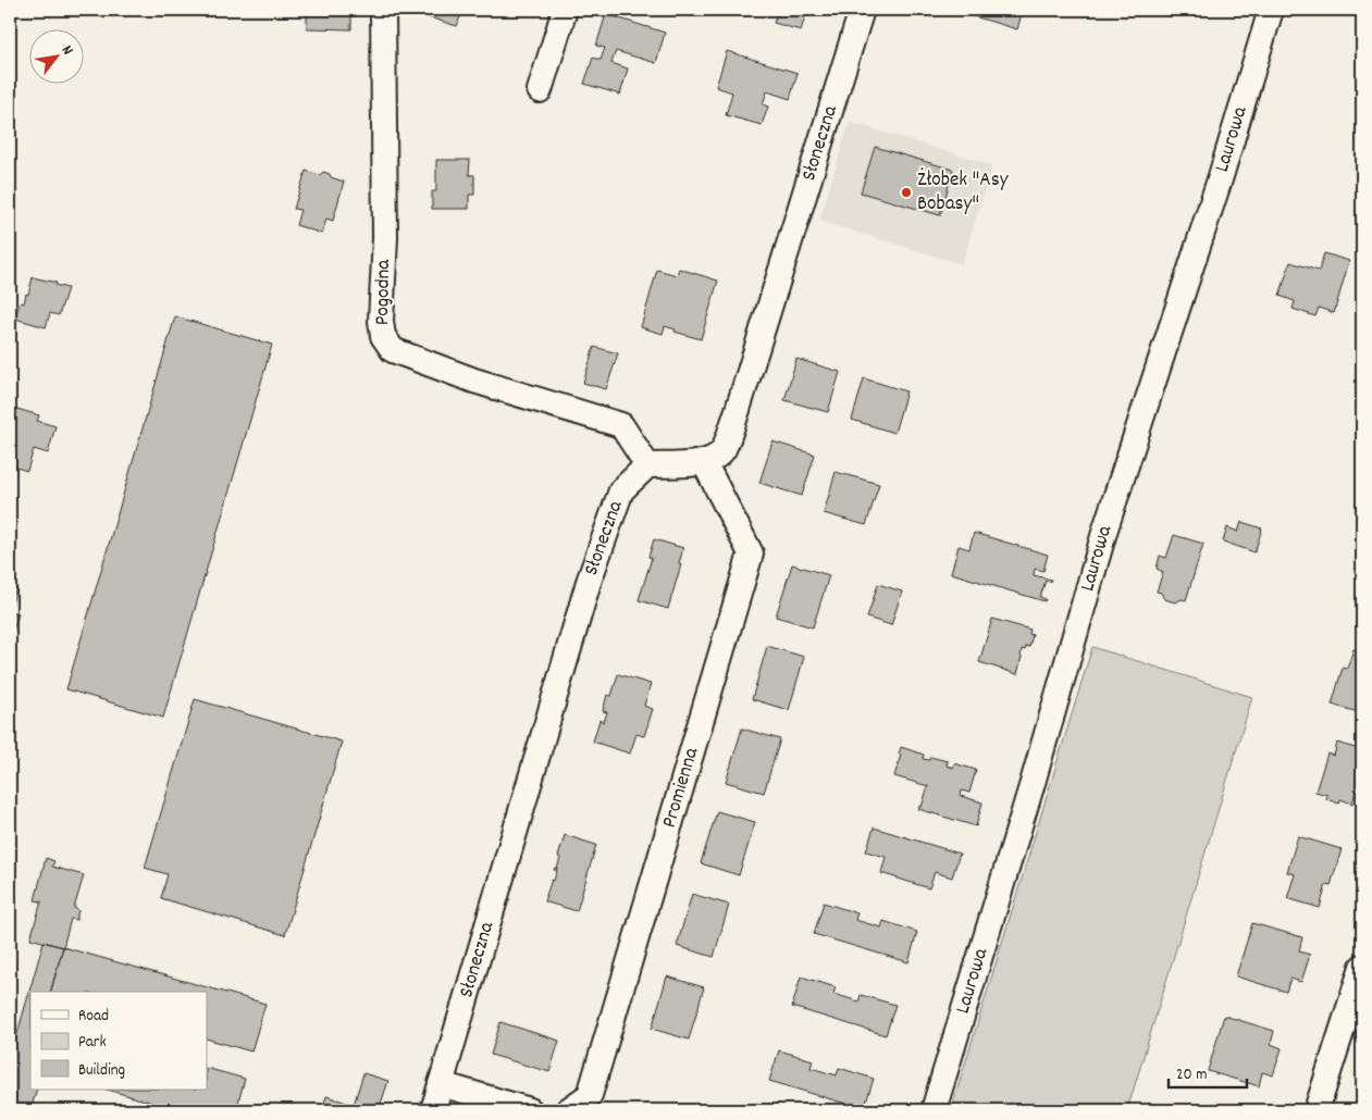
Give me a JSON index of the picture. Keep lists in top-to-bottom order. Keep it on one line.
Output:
{"streets":{"street":["Laurowa","Słoneczna","Pogodna","Promienna"]},"crossings":[["Słoneczna","Pogodna"],["Słoneczna","Promienna"]],"places":["Żłobek \"Asy Bobasy\""],"legend":["Road","Park","Building"],"scale_bar":"20 m","north":"top right"}
